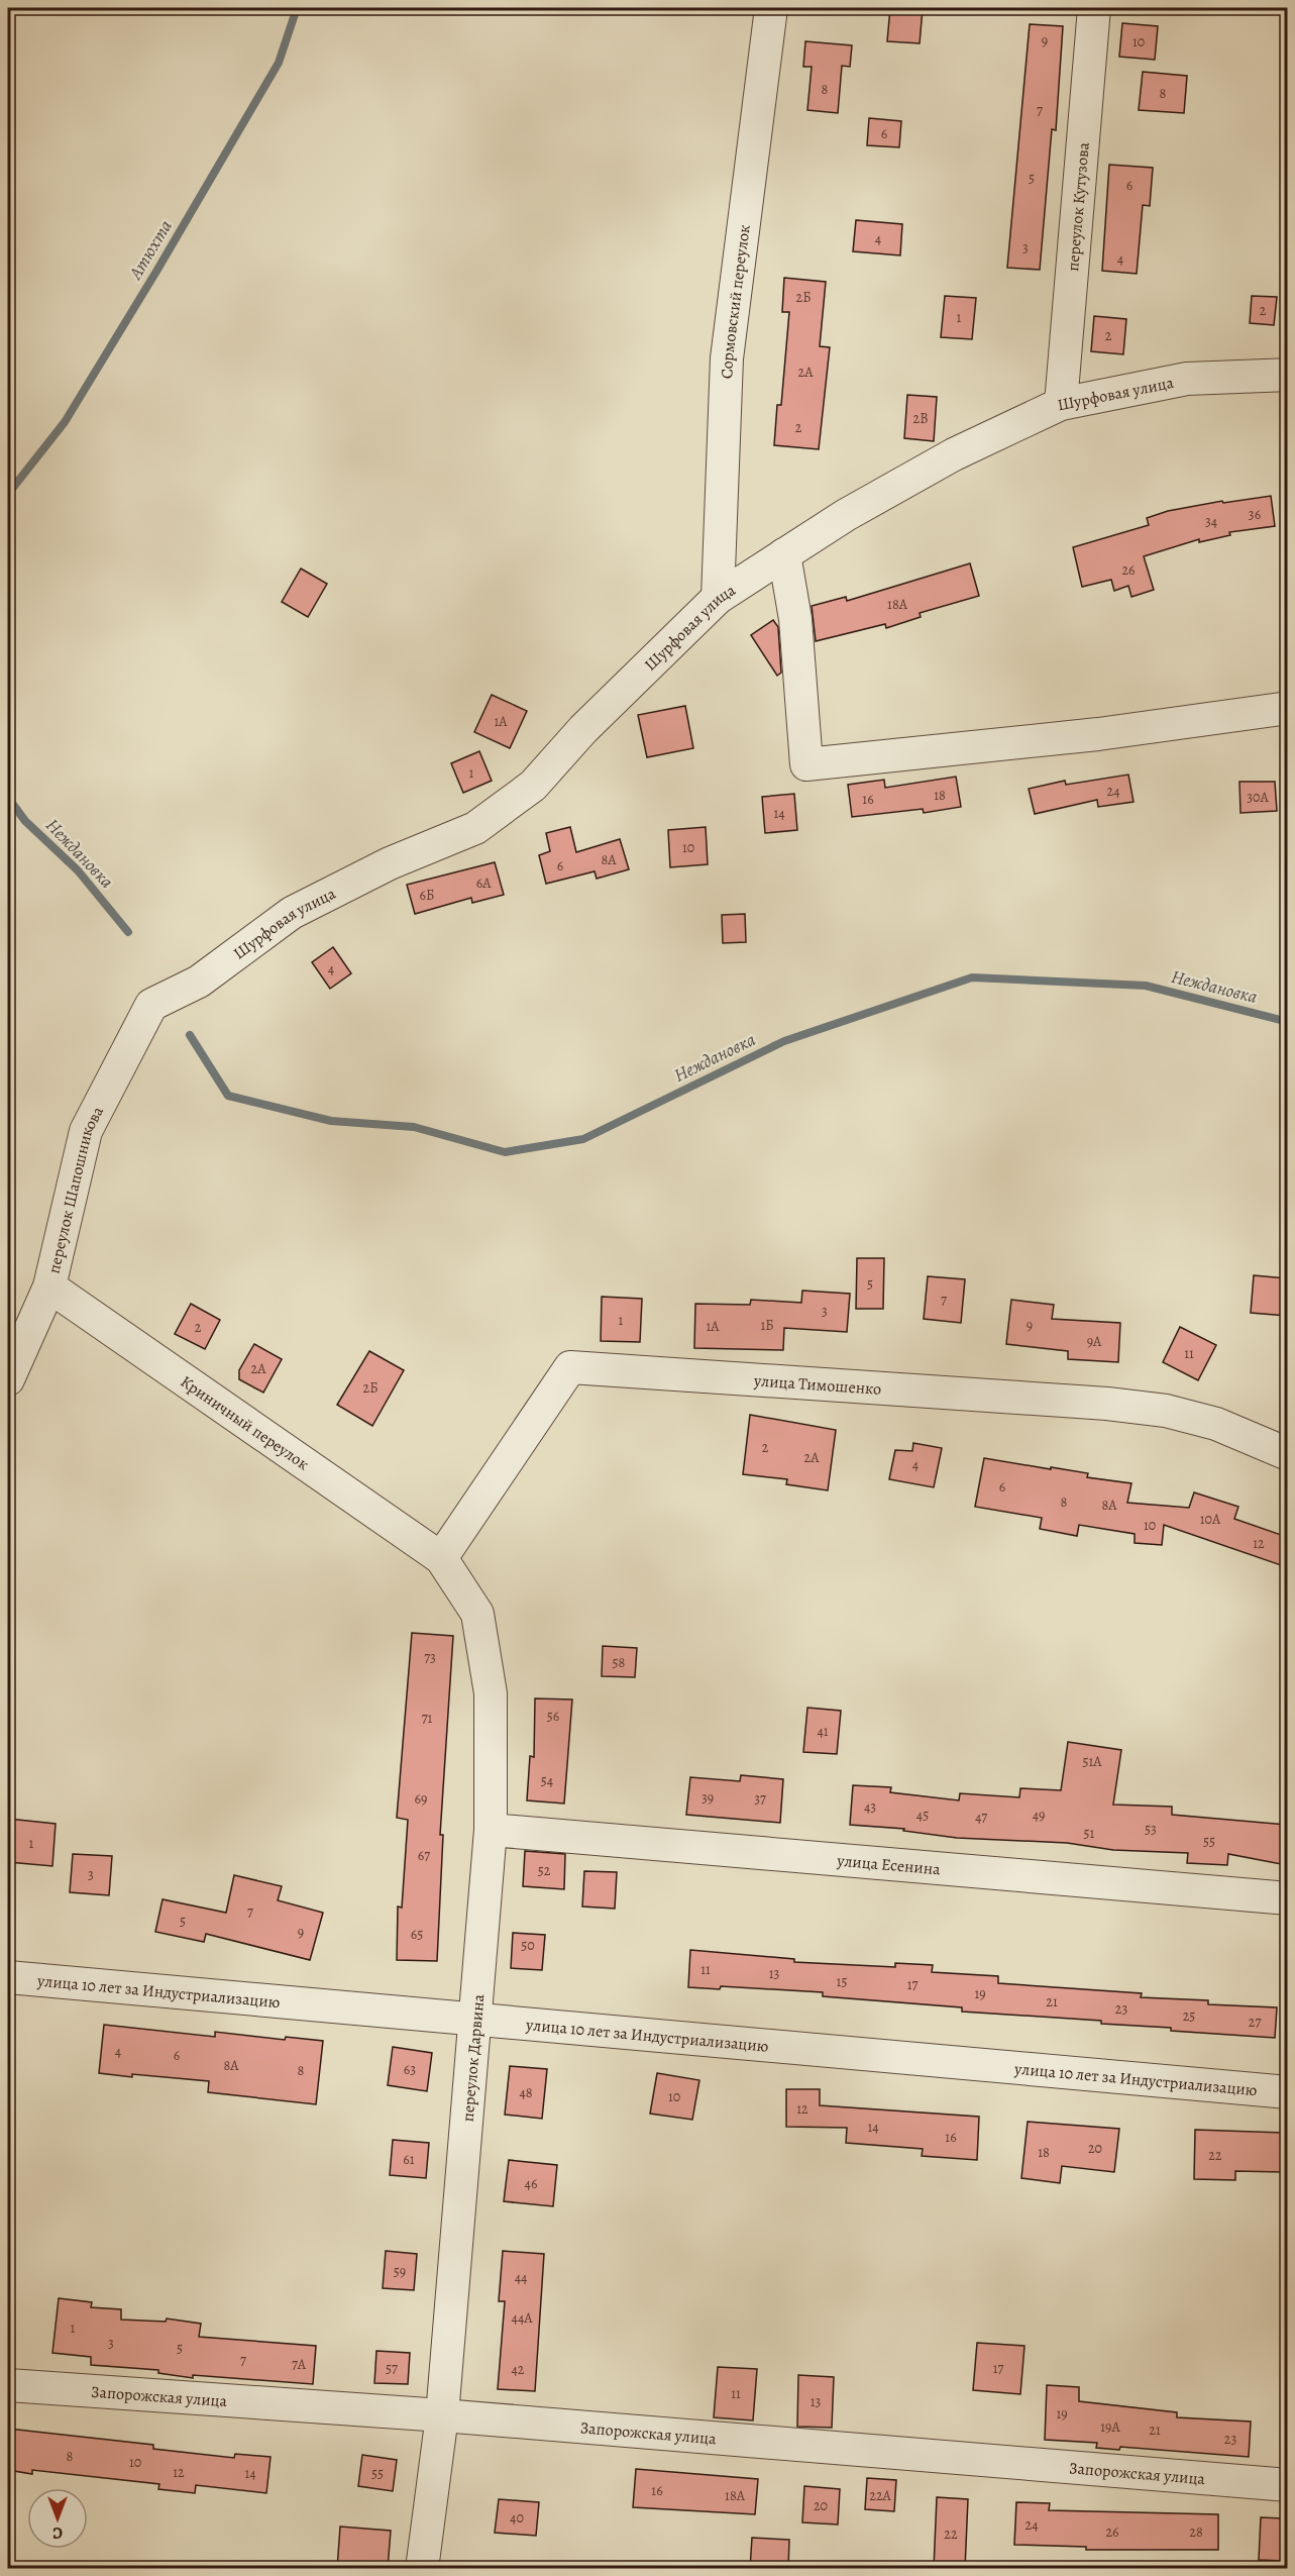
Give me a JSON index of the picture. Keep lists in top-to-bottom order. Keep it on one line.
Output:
{"streets":{"street":["переулок Кутузова","Сормовский переулок","Шурфовая улица","переулок Шапошникова","улица Тимошенко","Криничный переулок","улица Есенина","улица 10 лет за Индустриализацию","переулок Дарвина","Запорожская улица"]},"crossings":[["переулок Кутузова","Шурфовая улица"],["Сормовский переулок","Шурфовая улица"],["Шурфовая улица","переулок Шапошникова"],["переулок Шапошникова","Криничный переулок"],["улица Тимошенко","Криничный переулок"],["улица Тимошенко","переулок Дарвина"],["Криничный переулок","переулок Дарвина"],["улица Есенина","переулок Дарвина"],["улица 10 лет за Индустриализацию","переулок Дарвина"],["переулок Дарвина","Запорожская улица"]],"water":["Атюхта","Неждановка"],"house_numbers":["9","10","8","8","7","6","5","6","4","3","4","2Б","2","1","2","2А","2В","2","36","34","26","18А","1А","1","24","18","30А","16","14","10","8А","6","6А","6Б","4","5","7","3","1","1Б","9","1А","2","9А","11","2А","2Б","2","2А","4","6","8","8А","10А","10","12","73","58","56","71","41","51А","54","39","69","37","43","45","49","47","53","51","55","1","67","52","3","7","5","9","65","50","11","13","15","17","19","21","23","25","27","4","6","8А","63","8","48","10","12","14","16","20","18","22","61","46","59","44","44А","1","3","5","7","7А","57","17","42","11","13","19","19А","21","23","8","10","12","14","55","16","18А","22А","20","40","24","26","28","22"],"north":"bottom"}
